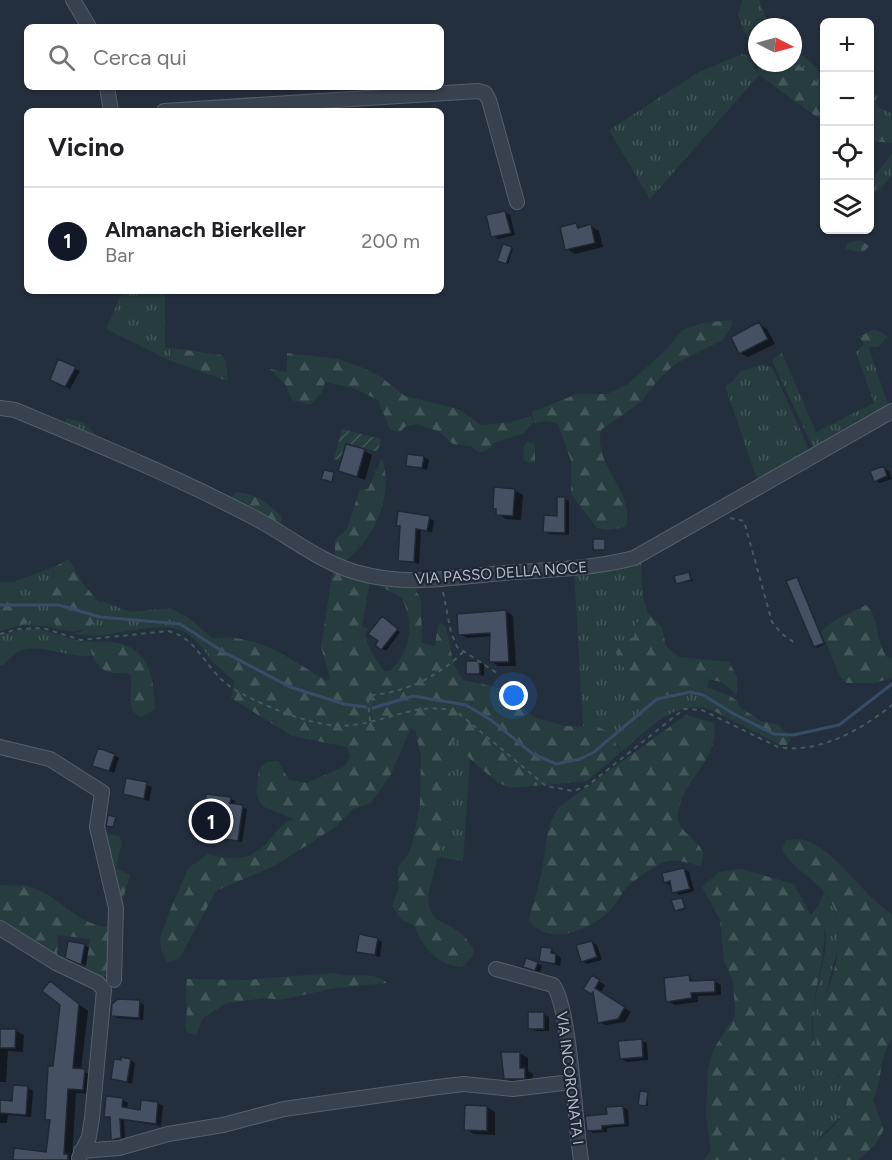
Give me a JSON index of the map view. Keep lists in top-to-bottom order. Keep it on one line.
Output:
{"streets":{"street":["VIA PASSO DELLA NOCE","VIA INCORONATA I"]},"north":"right","page":{"map_buttons":["+","−"],"search":"Cerca qui","heading":"Vicino","list":[{"mark":"1","name":"Almanach Bierkeller","note":"Bar","value":"200 m"}],"pins":"1"}}
